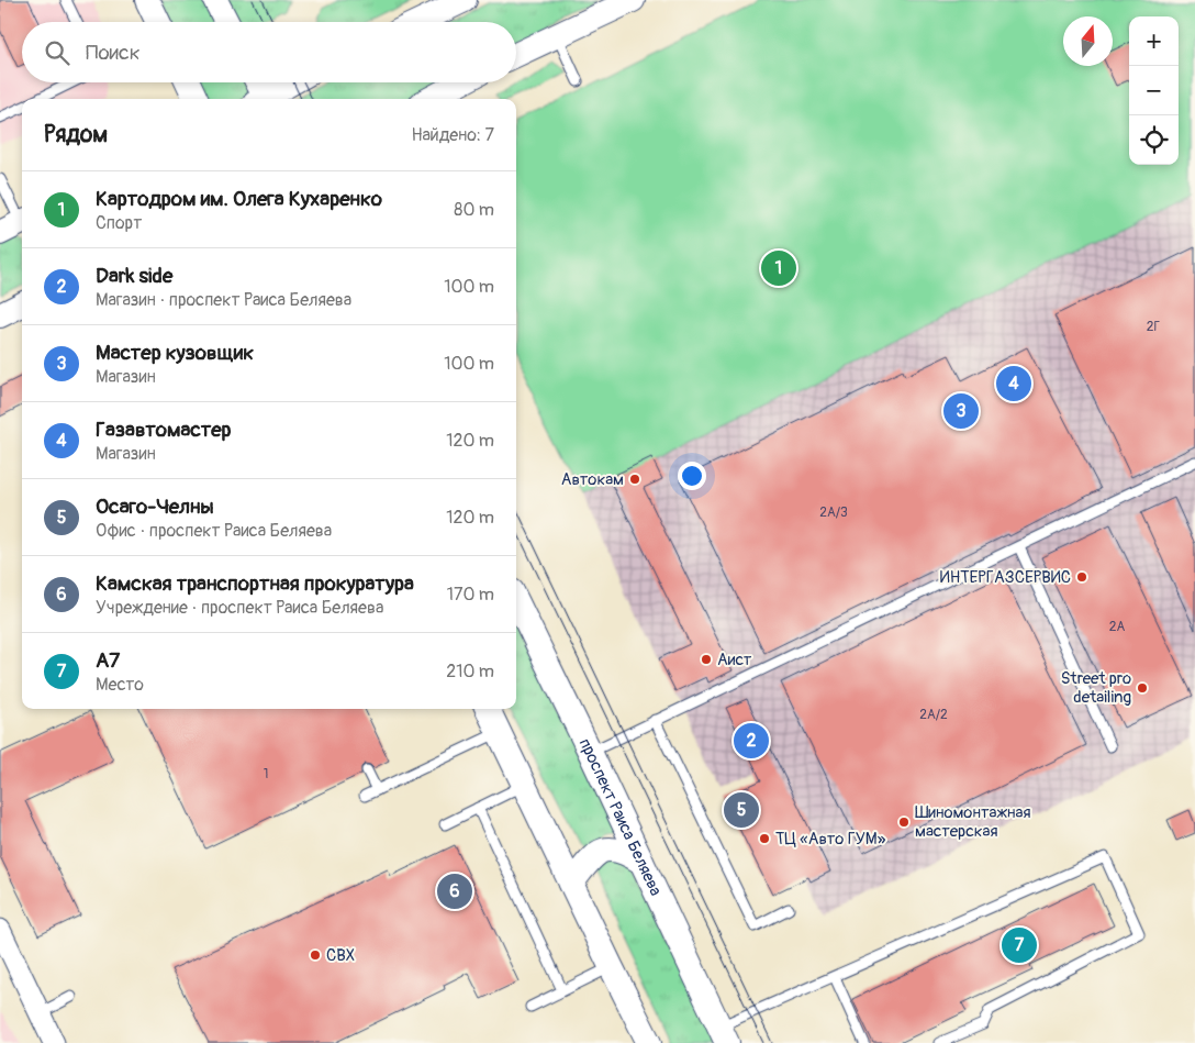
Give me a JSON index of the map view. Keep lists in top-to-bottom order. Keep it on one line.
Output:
{"streets":{"street":["проспект Раиса Беляева"]},"places":["Автокам","ИНТЕРГАЗСЕРВИС","Аист","Street pro detailing","Шиномонтажная мастерская","ТЦ «Авто ГУМ»","СВХ"],"house_numbers":["2Г","2А/3","2А","2А/2","1"],"north":"top","page":{"map_buttons":["+","−"],"search":"Поиск","heading":["Рядом","Найдено: 7"],"list":[{"mark":"1","name":"Картодром им. Олега Кухаренко","note":"Спорт","value":"80 m"},{"mark":"2","name":"Dark side","note":"Магазин · проспект Раиса Беляева","value":"100 m"},{"mark":"3","name":"Мастер кузовщик","note":"Магазин","value":"100 m"},{"mark":"4","name":"Газавтомастер","note":"Магазин","value":"120 m"},{"mark":"5","name":"Осаго-Челны","note":"Офис · проспект Раиса Беляева","value":"120 m"},{"mark":"6","name":"Камская транспортная прокуратура","note":"Учреждение · проспект Раиса Беляева","value":"170 m"},{"mark":"7","name":"А7","note":"Место","value":"210 m"}],"pins":["1","4","3","2","5","6","7"]}}
